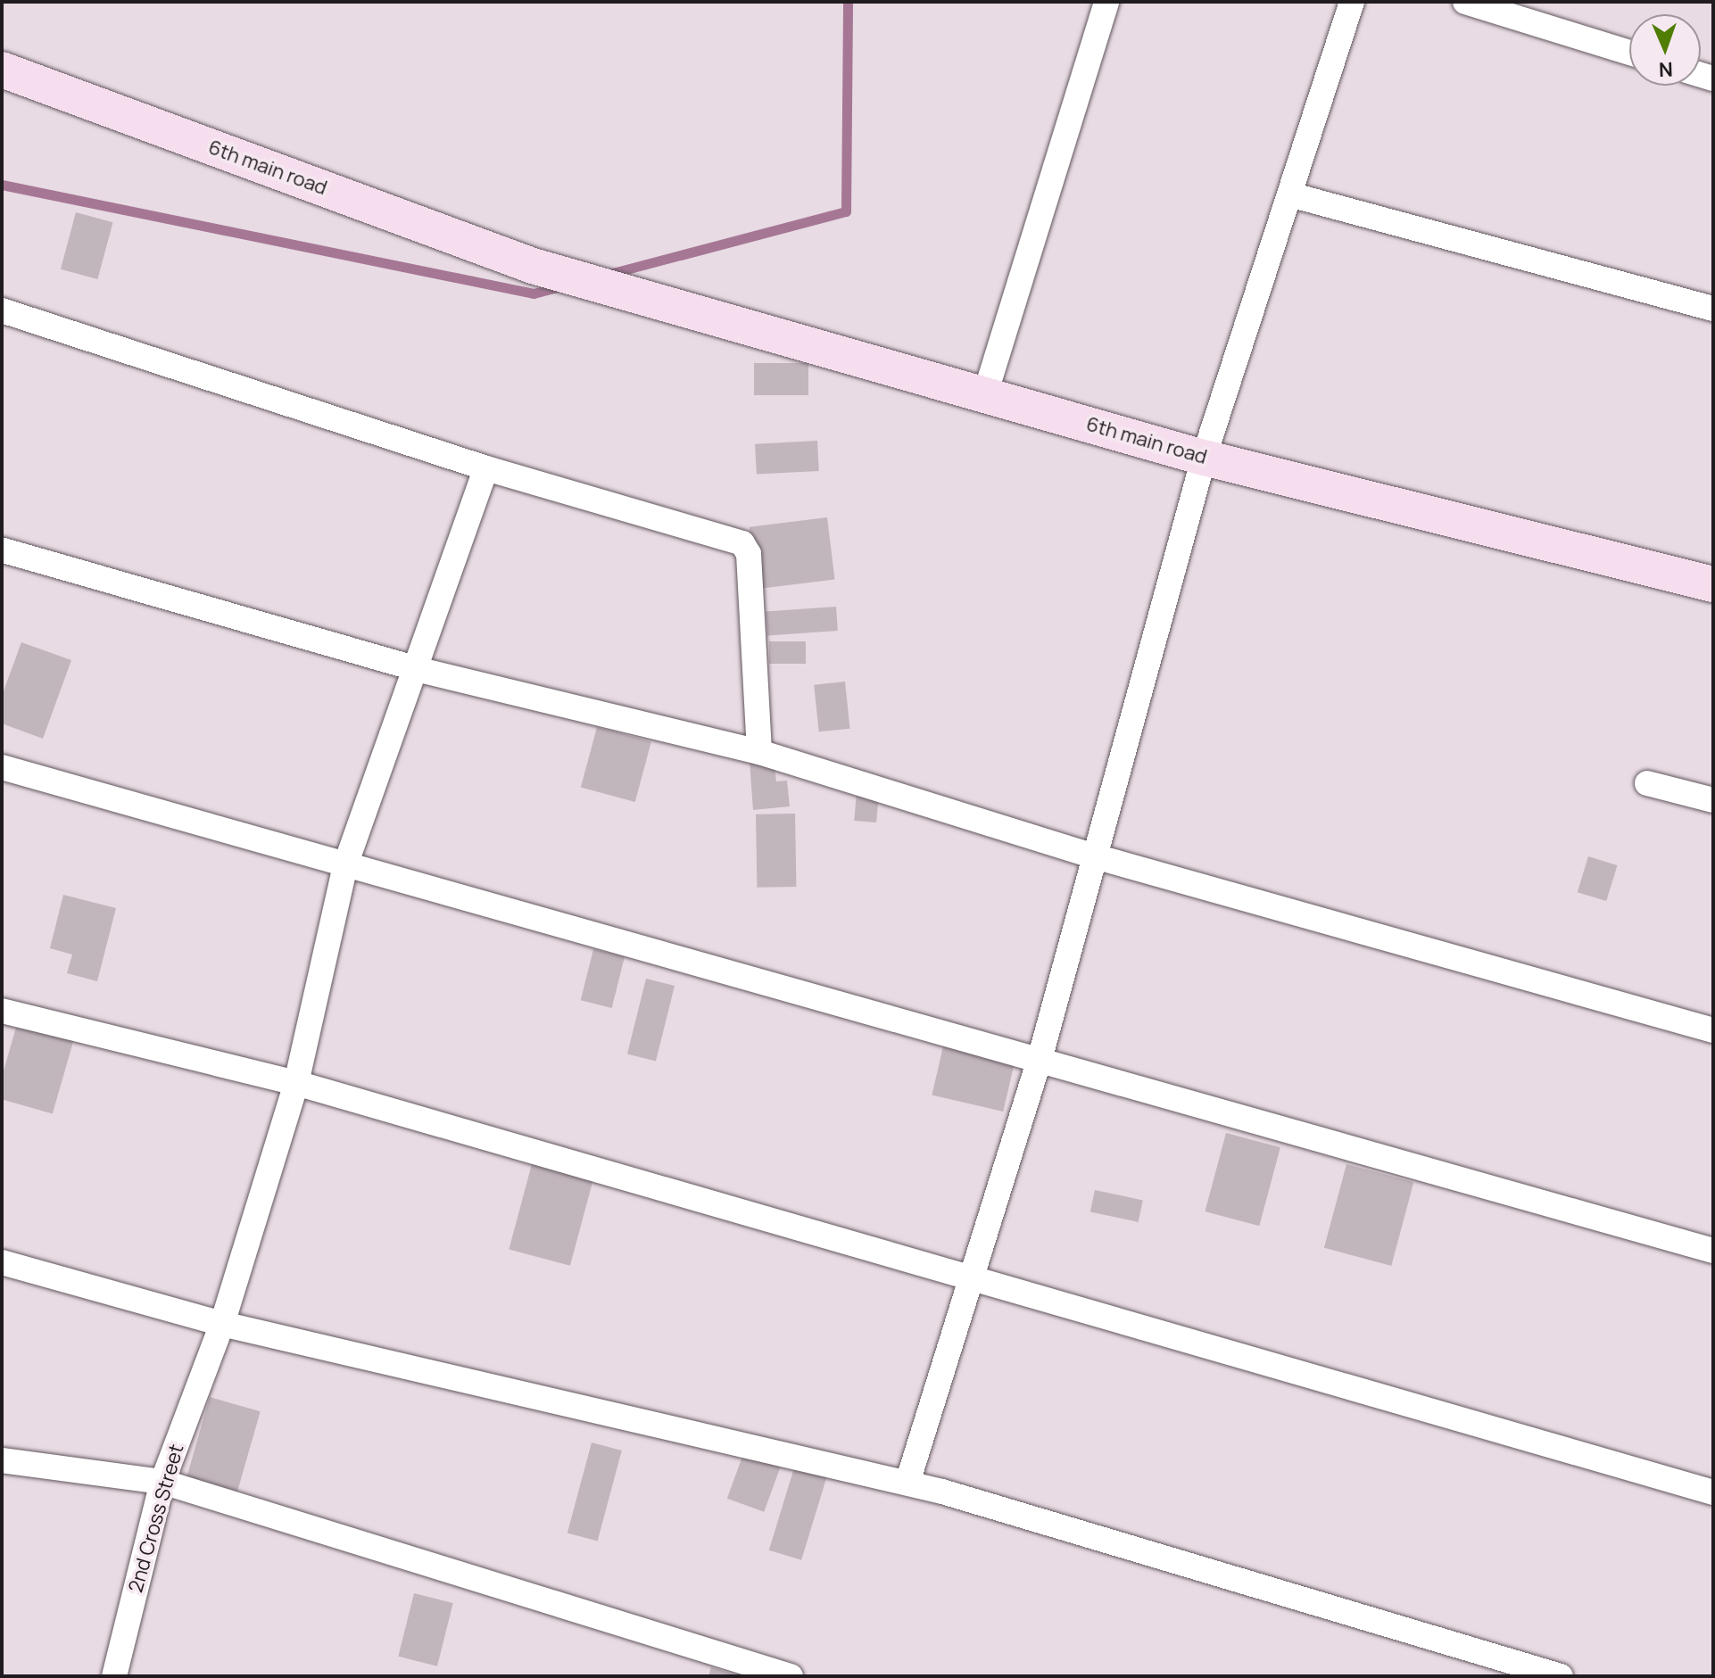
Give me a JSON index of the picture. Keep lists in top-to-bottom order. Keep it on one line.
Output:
{"streets":{"street":["6th main road","2nd Cross Street"]},"north":"bottom"}
